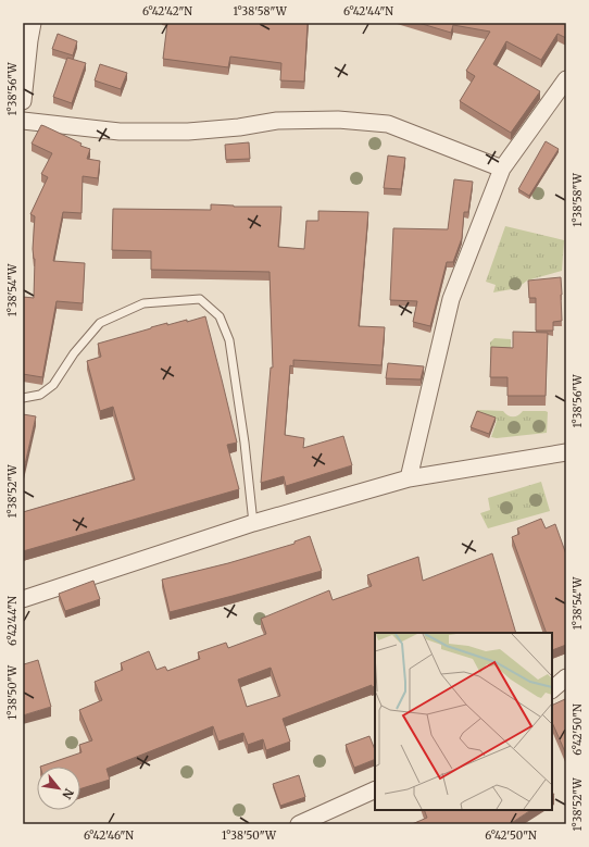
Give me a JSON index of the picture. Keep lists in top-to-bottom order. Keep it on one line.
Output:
{"north":"bottom right","coordinates":["6°42'42\"N","1°38'58\"W","6°42'44\"N","1°38'56\"W","1°38'54\"W","1°38'52\"W","1°38'50\"W","6°42'50\"N","6°42'46\"N"]}
